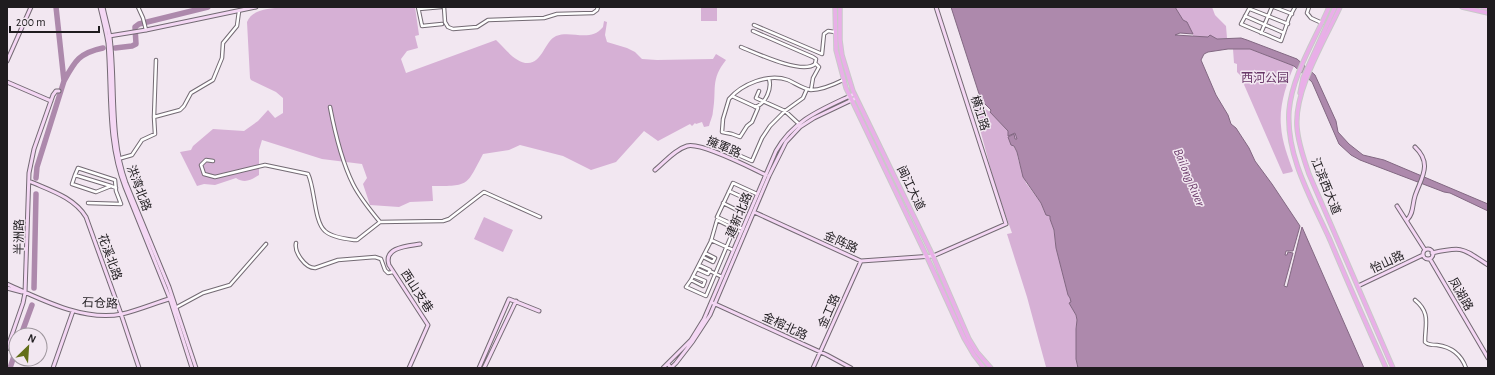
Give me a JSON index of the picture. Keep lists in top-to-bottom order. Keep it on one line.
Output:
{"streets":{"main road":["江滨西大道","闽江大道"],"street":["横江路","擁軍路","洪湾北路","建新北路","半洲路","金阵路","花溪北路","怡山路","西山支巷","凤湖路","石仓路","金工路","金榕北路"]},"crossings":[["横江路","金阵路"],["擁軍路","建新北路"],["江滨西大道","怡山路"],["洪湾北路","石仓路"],["闽江大道","建新北路"],["闽江大道","金阵路"],["建新北路","金阵路"],["建新北路","金榕北路"],["半洲路","花溪北路"],["半洲路","石仓路"],["金阵路","金工路"],["花溪北路","石仓路"],["怡山路","凤湖路"],["金工路","金榕北路"]],"water":["Bailong River"],"parks":["西河公园"],"scale_bar":"200 m","north":"top right"}
